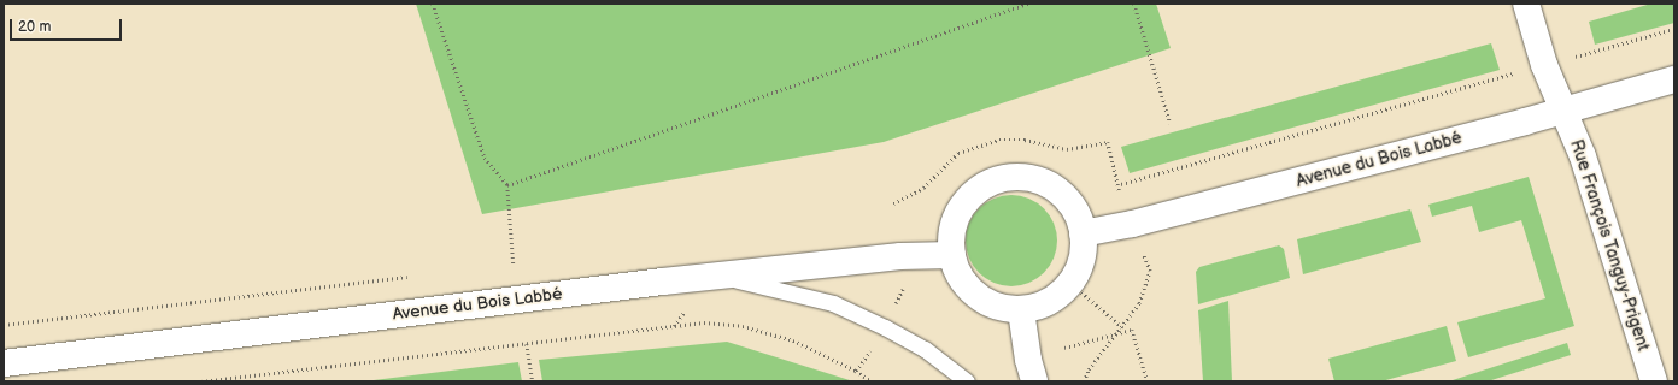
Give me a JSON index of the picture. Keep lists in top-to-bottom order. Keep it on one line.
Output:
{"streets":{"street":["Avenue du Bois Labbé","Rue François Tanguy-Prigent"]},"crossings":[["Avenue du Bois Labbé","Rue François Tanguy-Prigent"]],"scale_bar":"20 m"}
